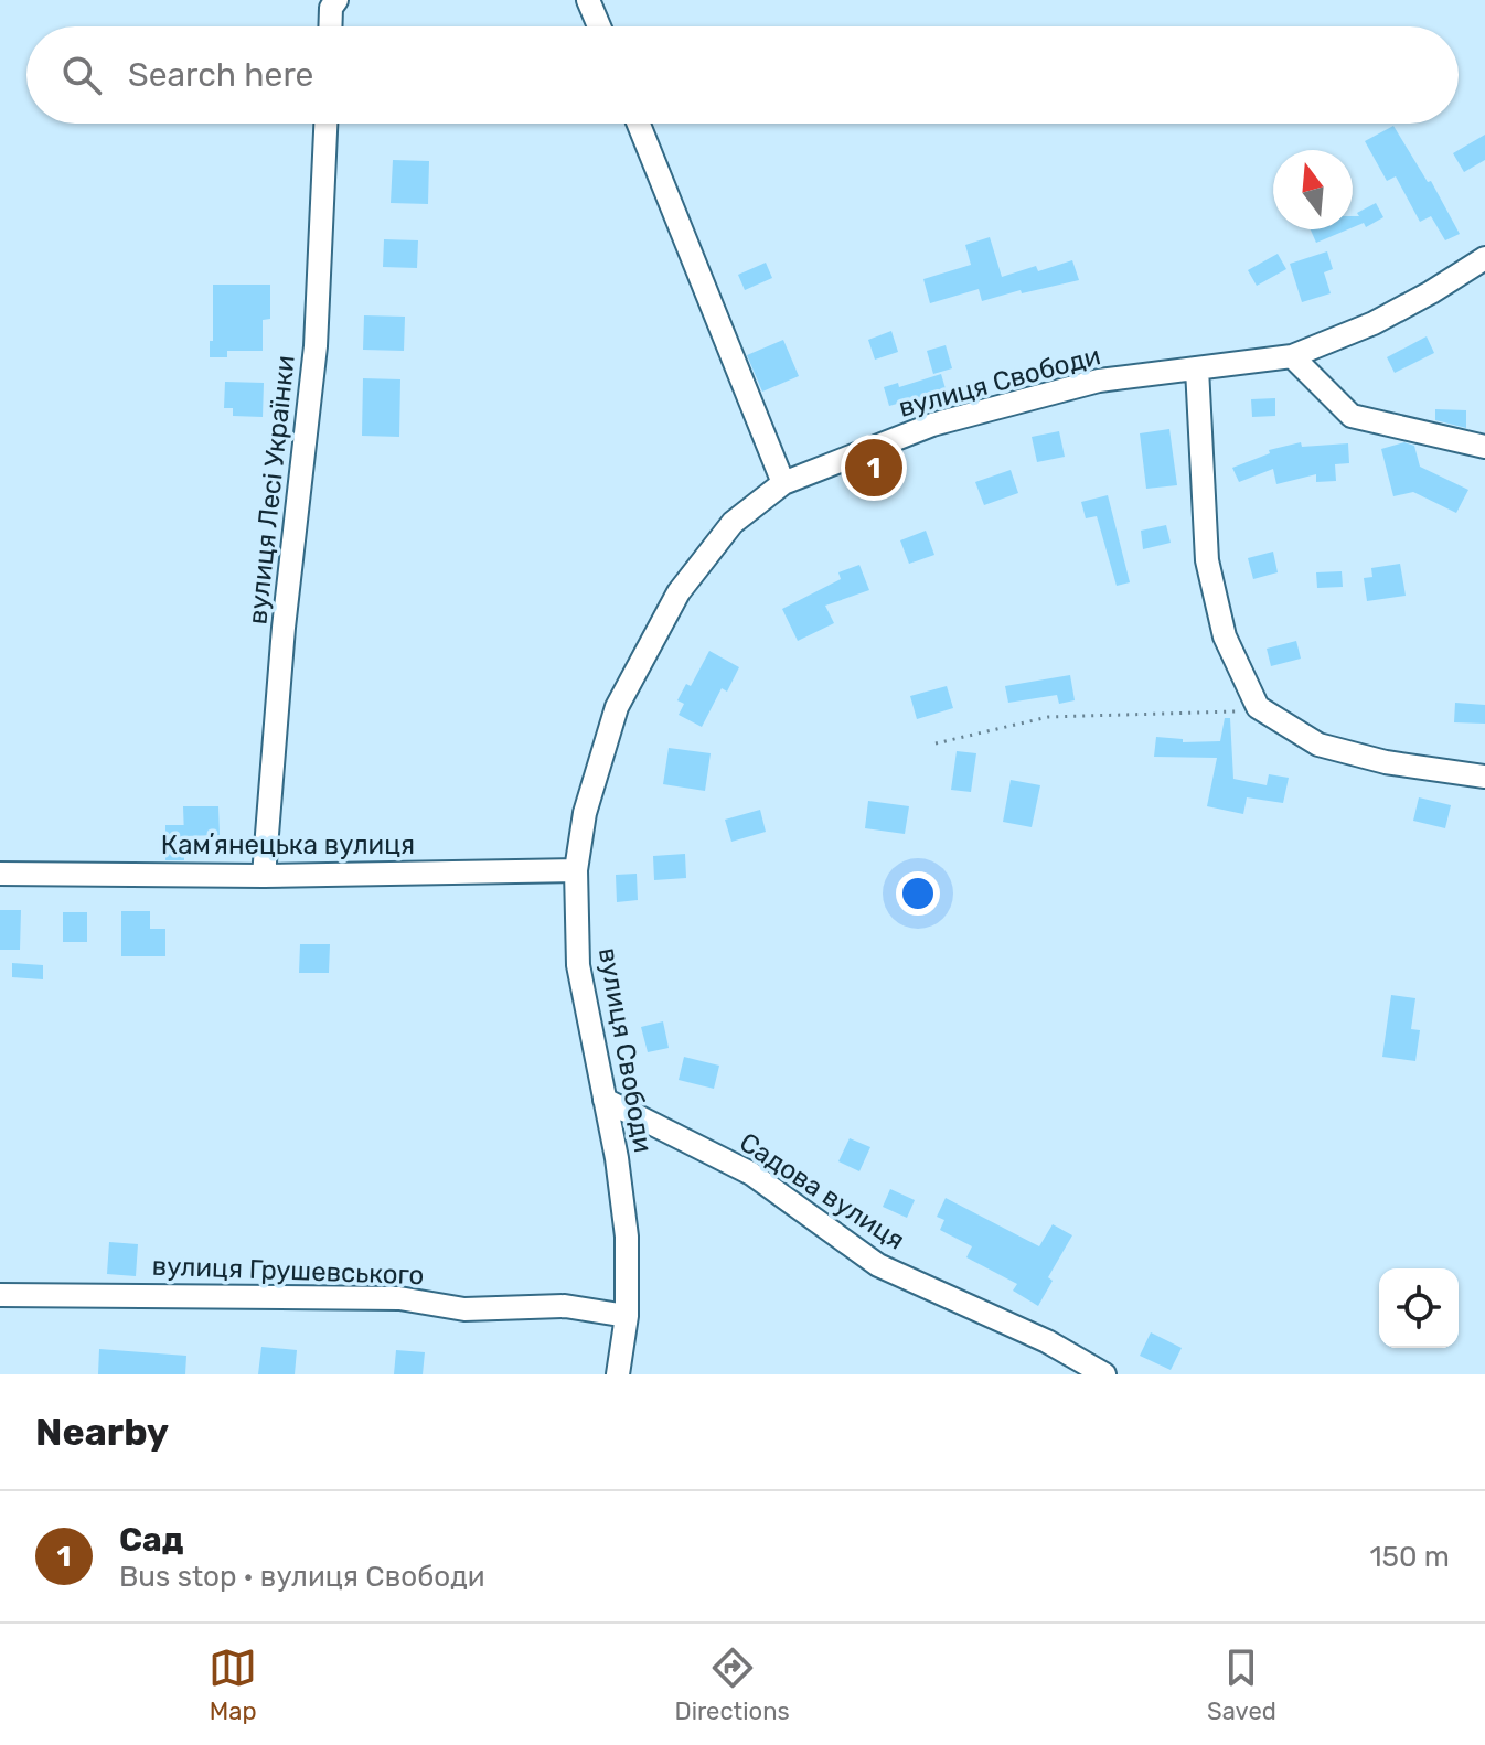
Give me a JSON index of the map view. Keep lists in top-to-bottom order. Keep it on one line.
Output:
{"streets":{"street":["вулиця Свободи","вулиця Лесі Українки","Камʼянецька вулиця","Садова вулиця","вулиця Грушевського"]},"crossings":[["вулиця Свободи","Камʼянецька вулиця"],["вулиця Свободи","Садова вулиця"],["вулиця Свободи","вулиця Грушевського"],["вулиця Лесі Українки","Камʼянецька вулиця"]],"north":"top","page":{"search":"Search here","pins":"1","heading":"Nearby","list":[{"mark":"1","name":"Сад","note":"Bus stop · вулиця Свободи","value":"150 m"}],"nav":["Map","Directions","Saved"]}}
